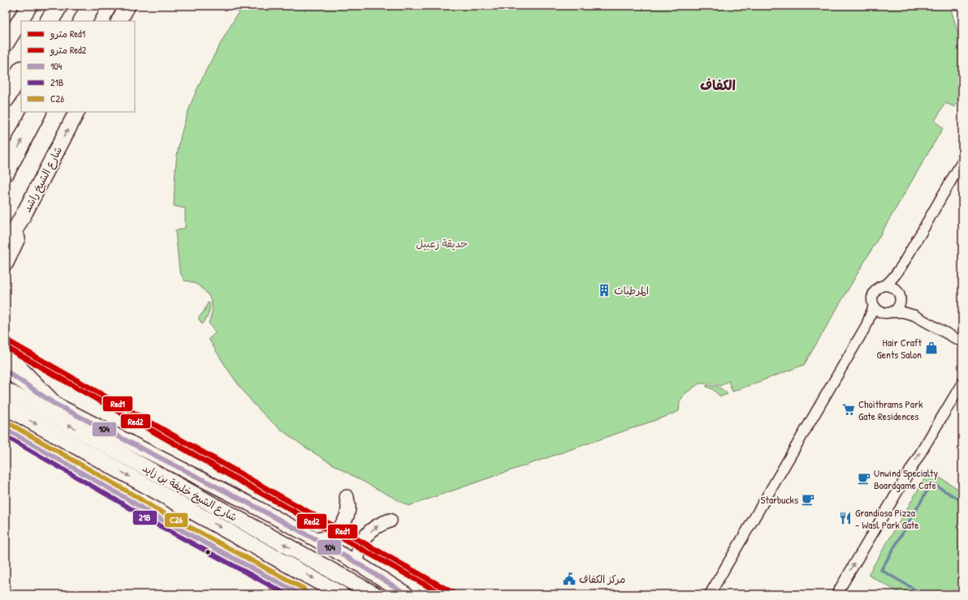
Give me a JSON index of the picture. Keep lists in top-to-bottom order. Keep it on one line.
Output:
{"streets":{"main road":["شارع الشيخ راشد","شارع الشيخ خليفة بن زايد"]},"one_way":["شارع الشيخ راشد"],"districts":["الكفاف"],"parks":["حديقة زعبيل"],"places":{"building":["المرطبات"],"shop":["Hair Craft Gents Salon"],"supermarket":["Choithrams Park Gate Residences"],"cafe":["Unwind Specialty Boardgame Cafe","Starbucks"],"restaurant":["Grandiosa Pizza - Wasl Park Gate"],"public building":["مركز الكفاف"]},"lines":["metro line Red1","metro line Red2","transit line 104","transit line C26","transit line 21B"],"legend":["مترو Red1","مترو Red2","104","21B","C26"]}
